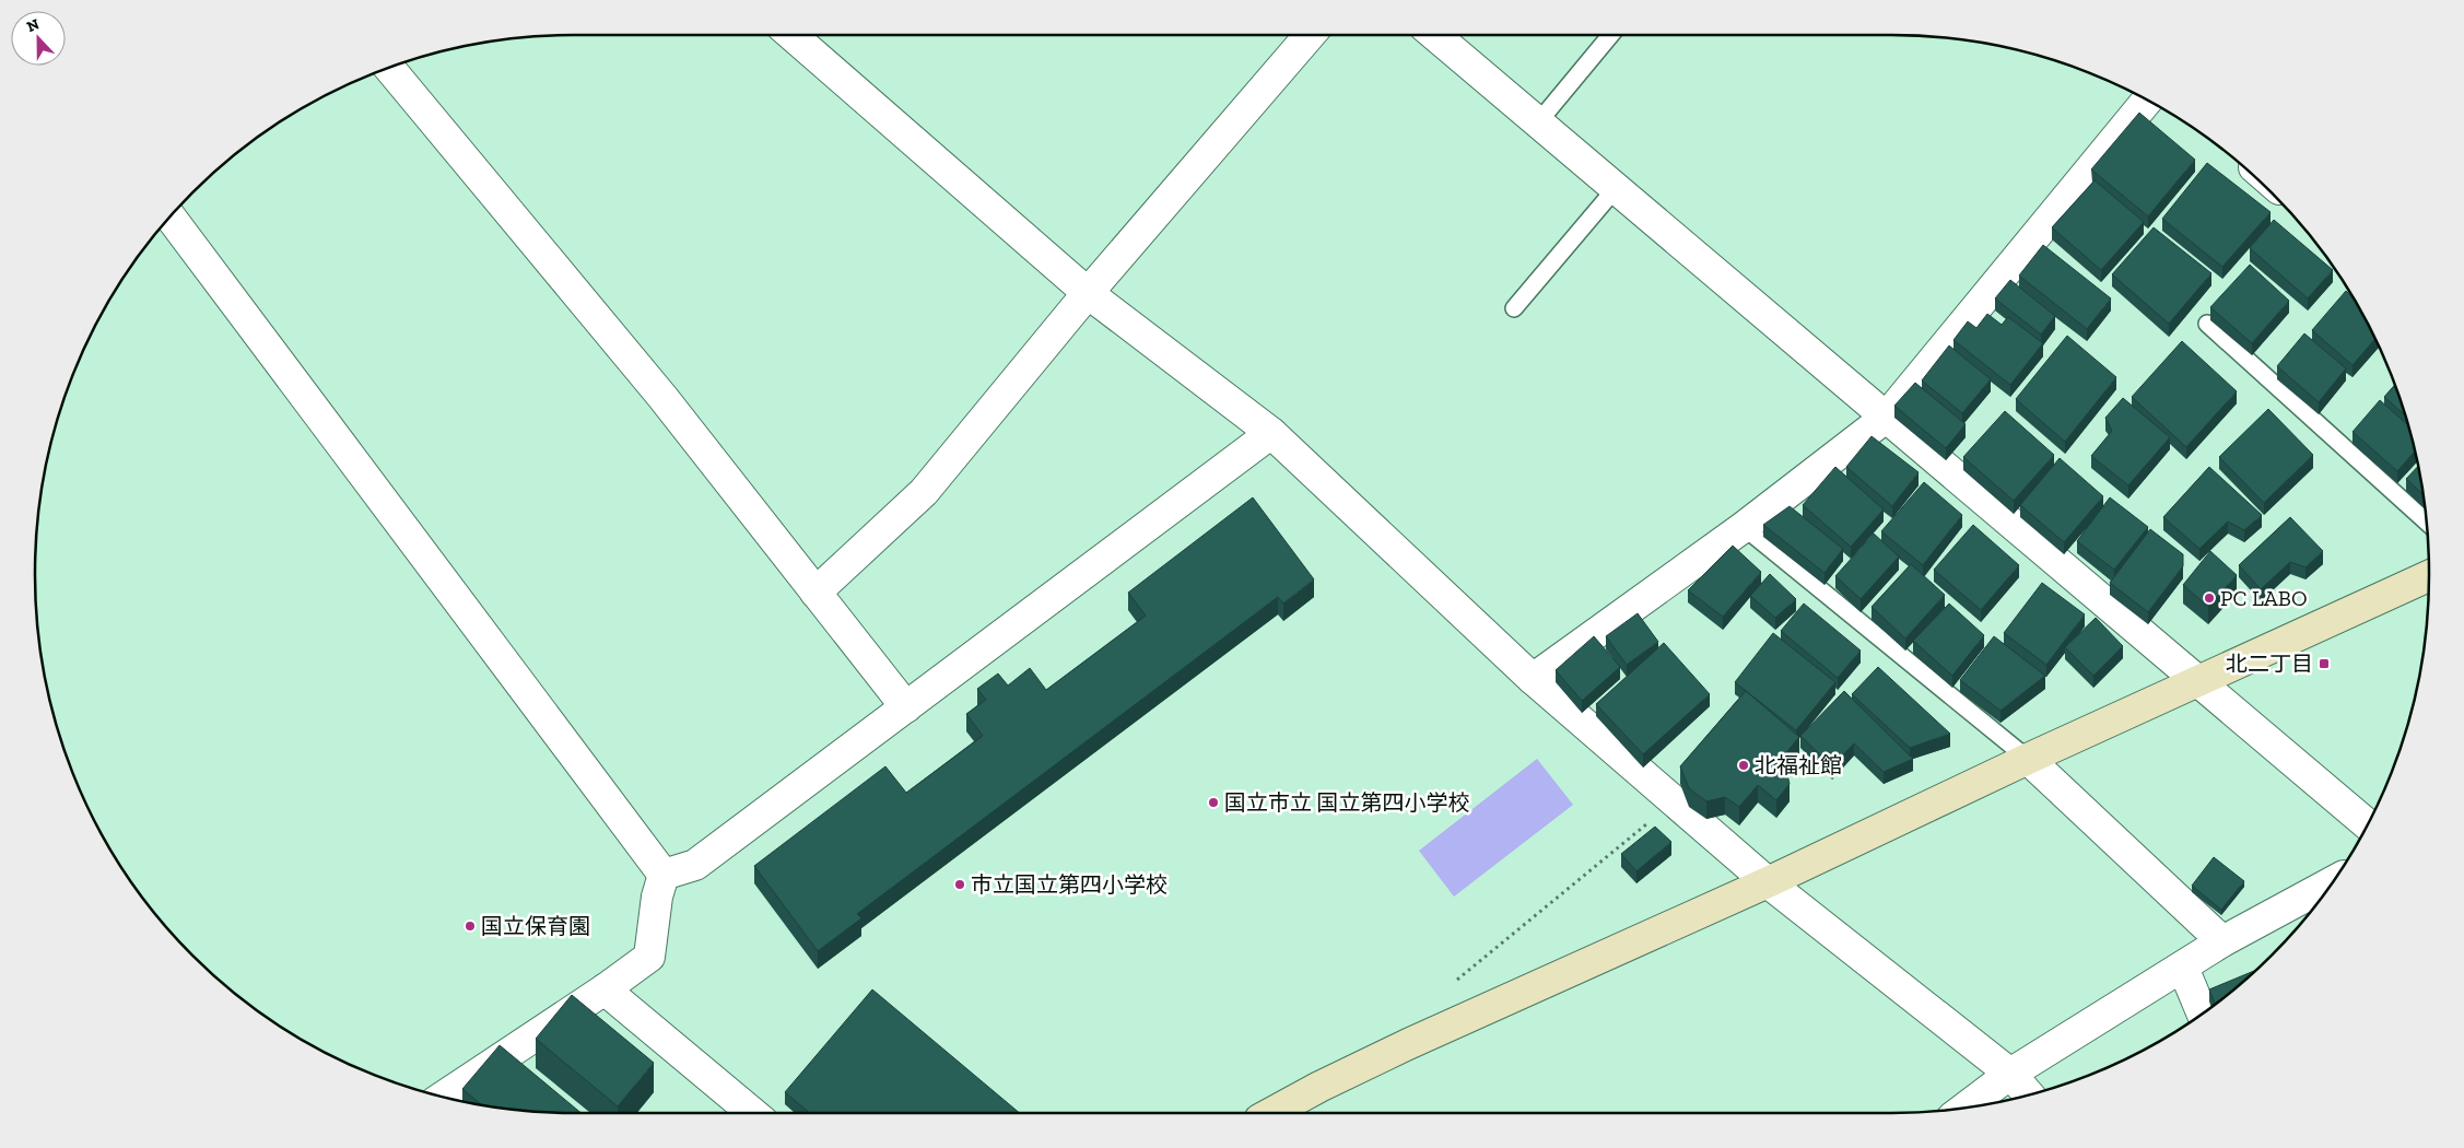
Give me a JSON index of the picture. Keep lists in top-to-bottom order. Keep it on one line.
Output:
{"places":{"other":["PC LABO","北福祉館","国立市立 国立第四小学校","市立国立第四小学校","国立保育園"],"transit":["北二丁目"]},"north":"top"}
